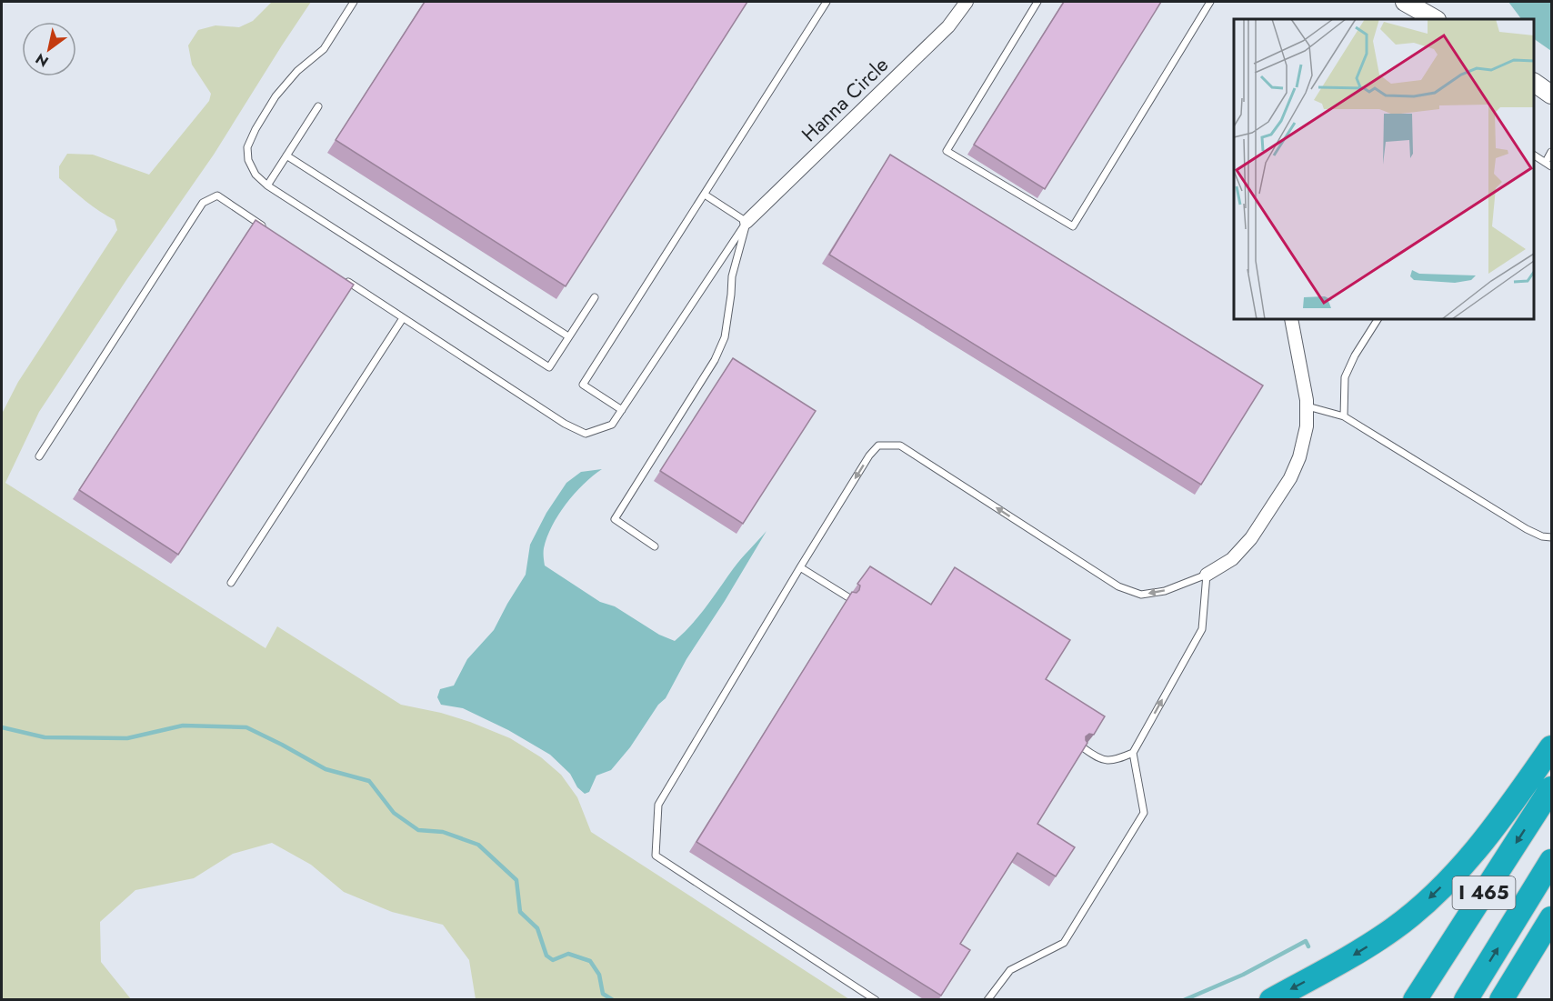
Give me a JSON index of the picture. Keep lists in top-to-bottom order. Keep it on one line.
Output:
{"streets":{"highway":["I 465"],"street":["Hanna Circle"]},"north":"bottom left"}
